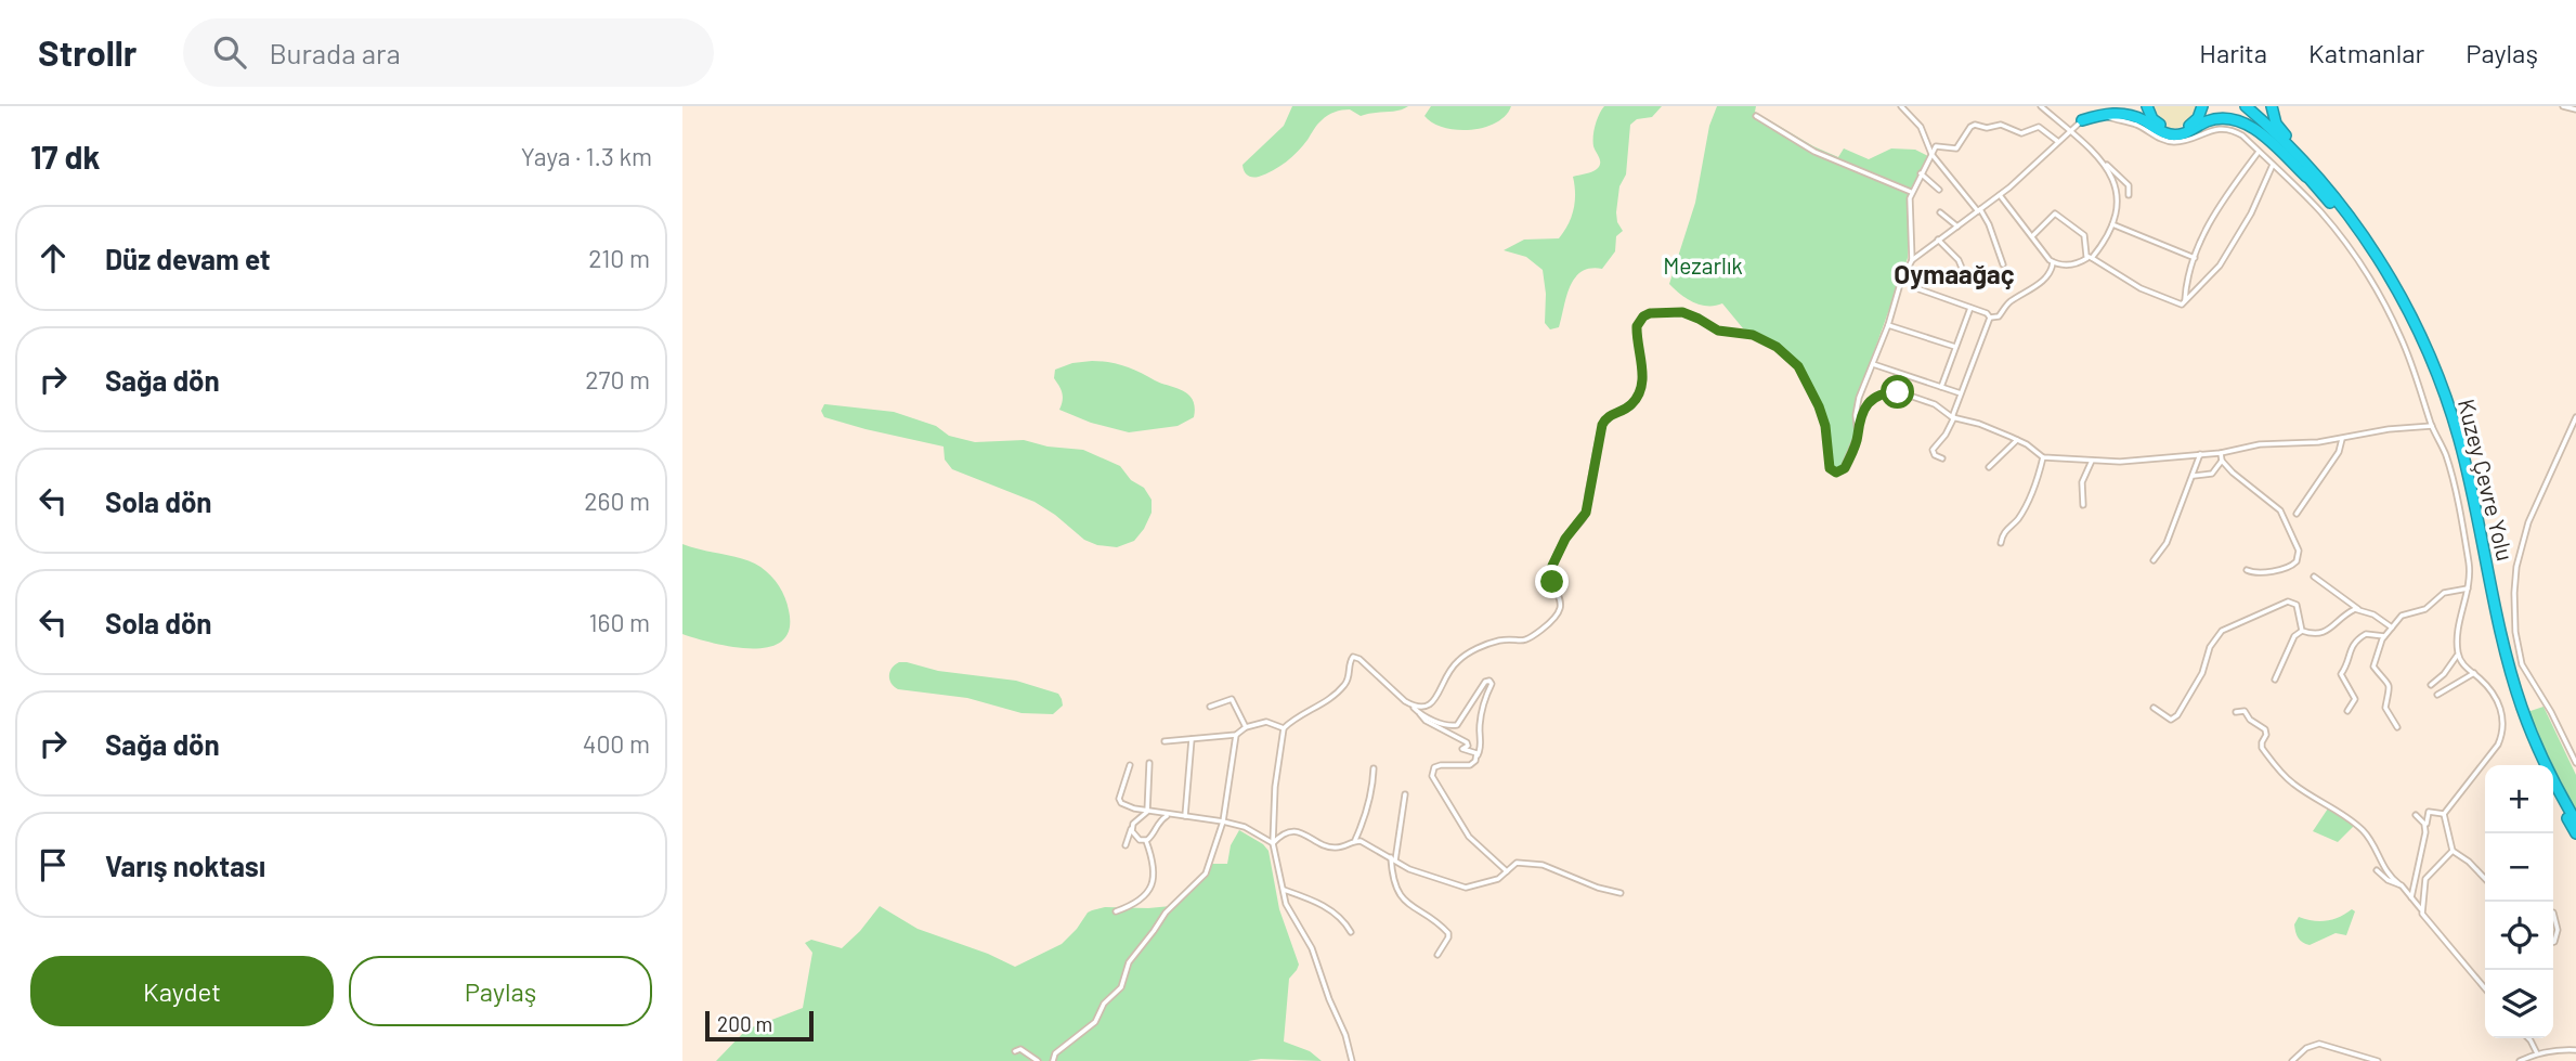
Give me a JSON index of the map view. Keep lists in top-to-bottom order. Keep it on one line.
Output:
{"streets":{"highway":["Kuzey Çevre Yolu"]},"districts":["Oymaağaç"],"parks":["Mezarlık"],"scale_bar":"200 m","page":{"header":"Strollr","search":"Burada ara","nav":["Harita","Katmanlar","Paylaş"],"heading":["17 dk","Yaya · 1.3 km"],"list":[["Düz devam et","210 m"],["Sağa dön","270 m"],["Sola dön","260 m"],["Sola dön","160 m"],["Sağa dön","400 m"],"Varış noktası"],"map_buttons":["+","−"],"buttons":["Kaydet","Paylaş"],"scale":"200 m"}}
